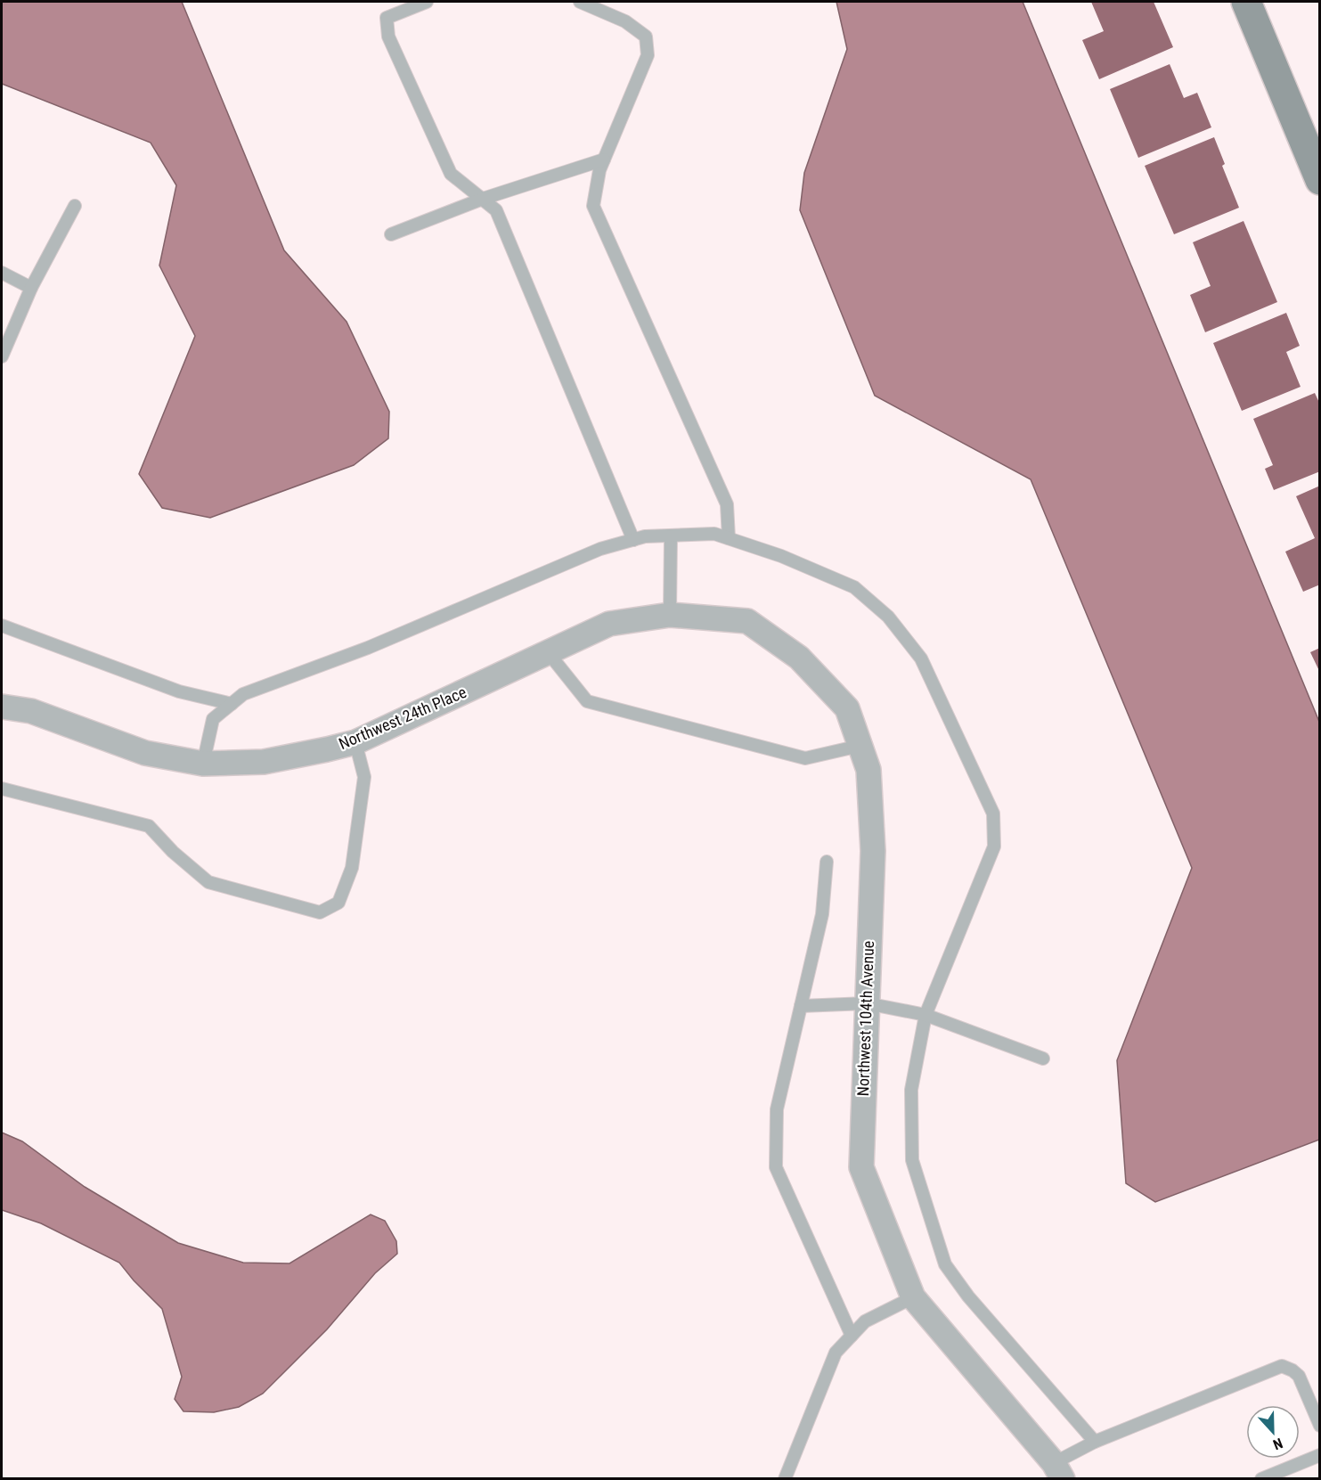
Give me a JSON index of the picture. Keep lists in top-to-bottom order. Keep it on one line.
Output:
{"streets":{"street":["Northwest 24th Place","Northwest 104th Avenue"]},"crossings":[["Northwest 24th Place","Northwest 104th Avenue"]],"north":"bottom"}
